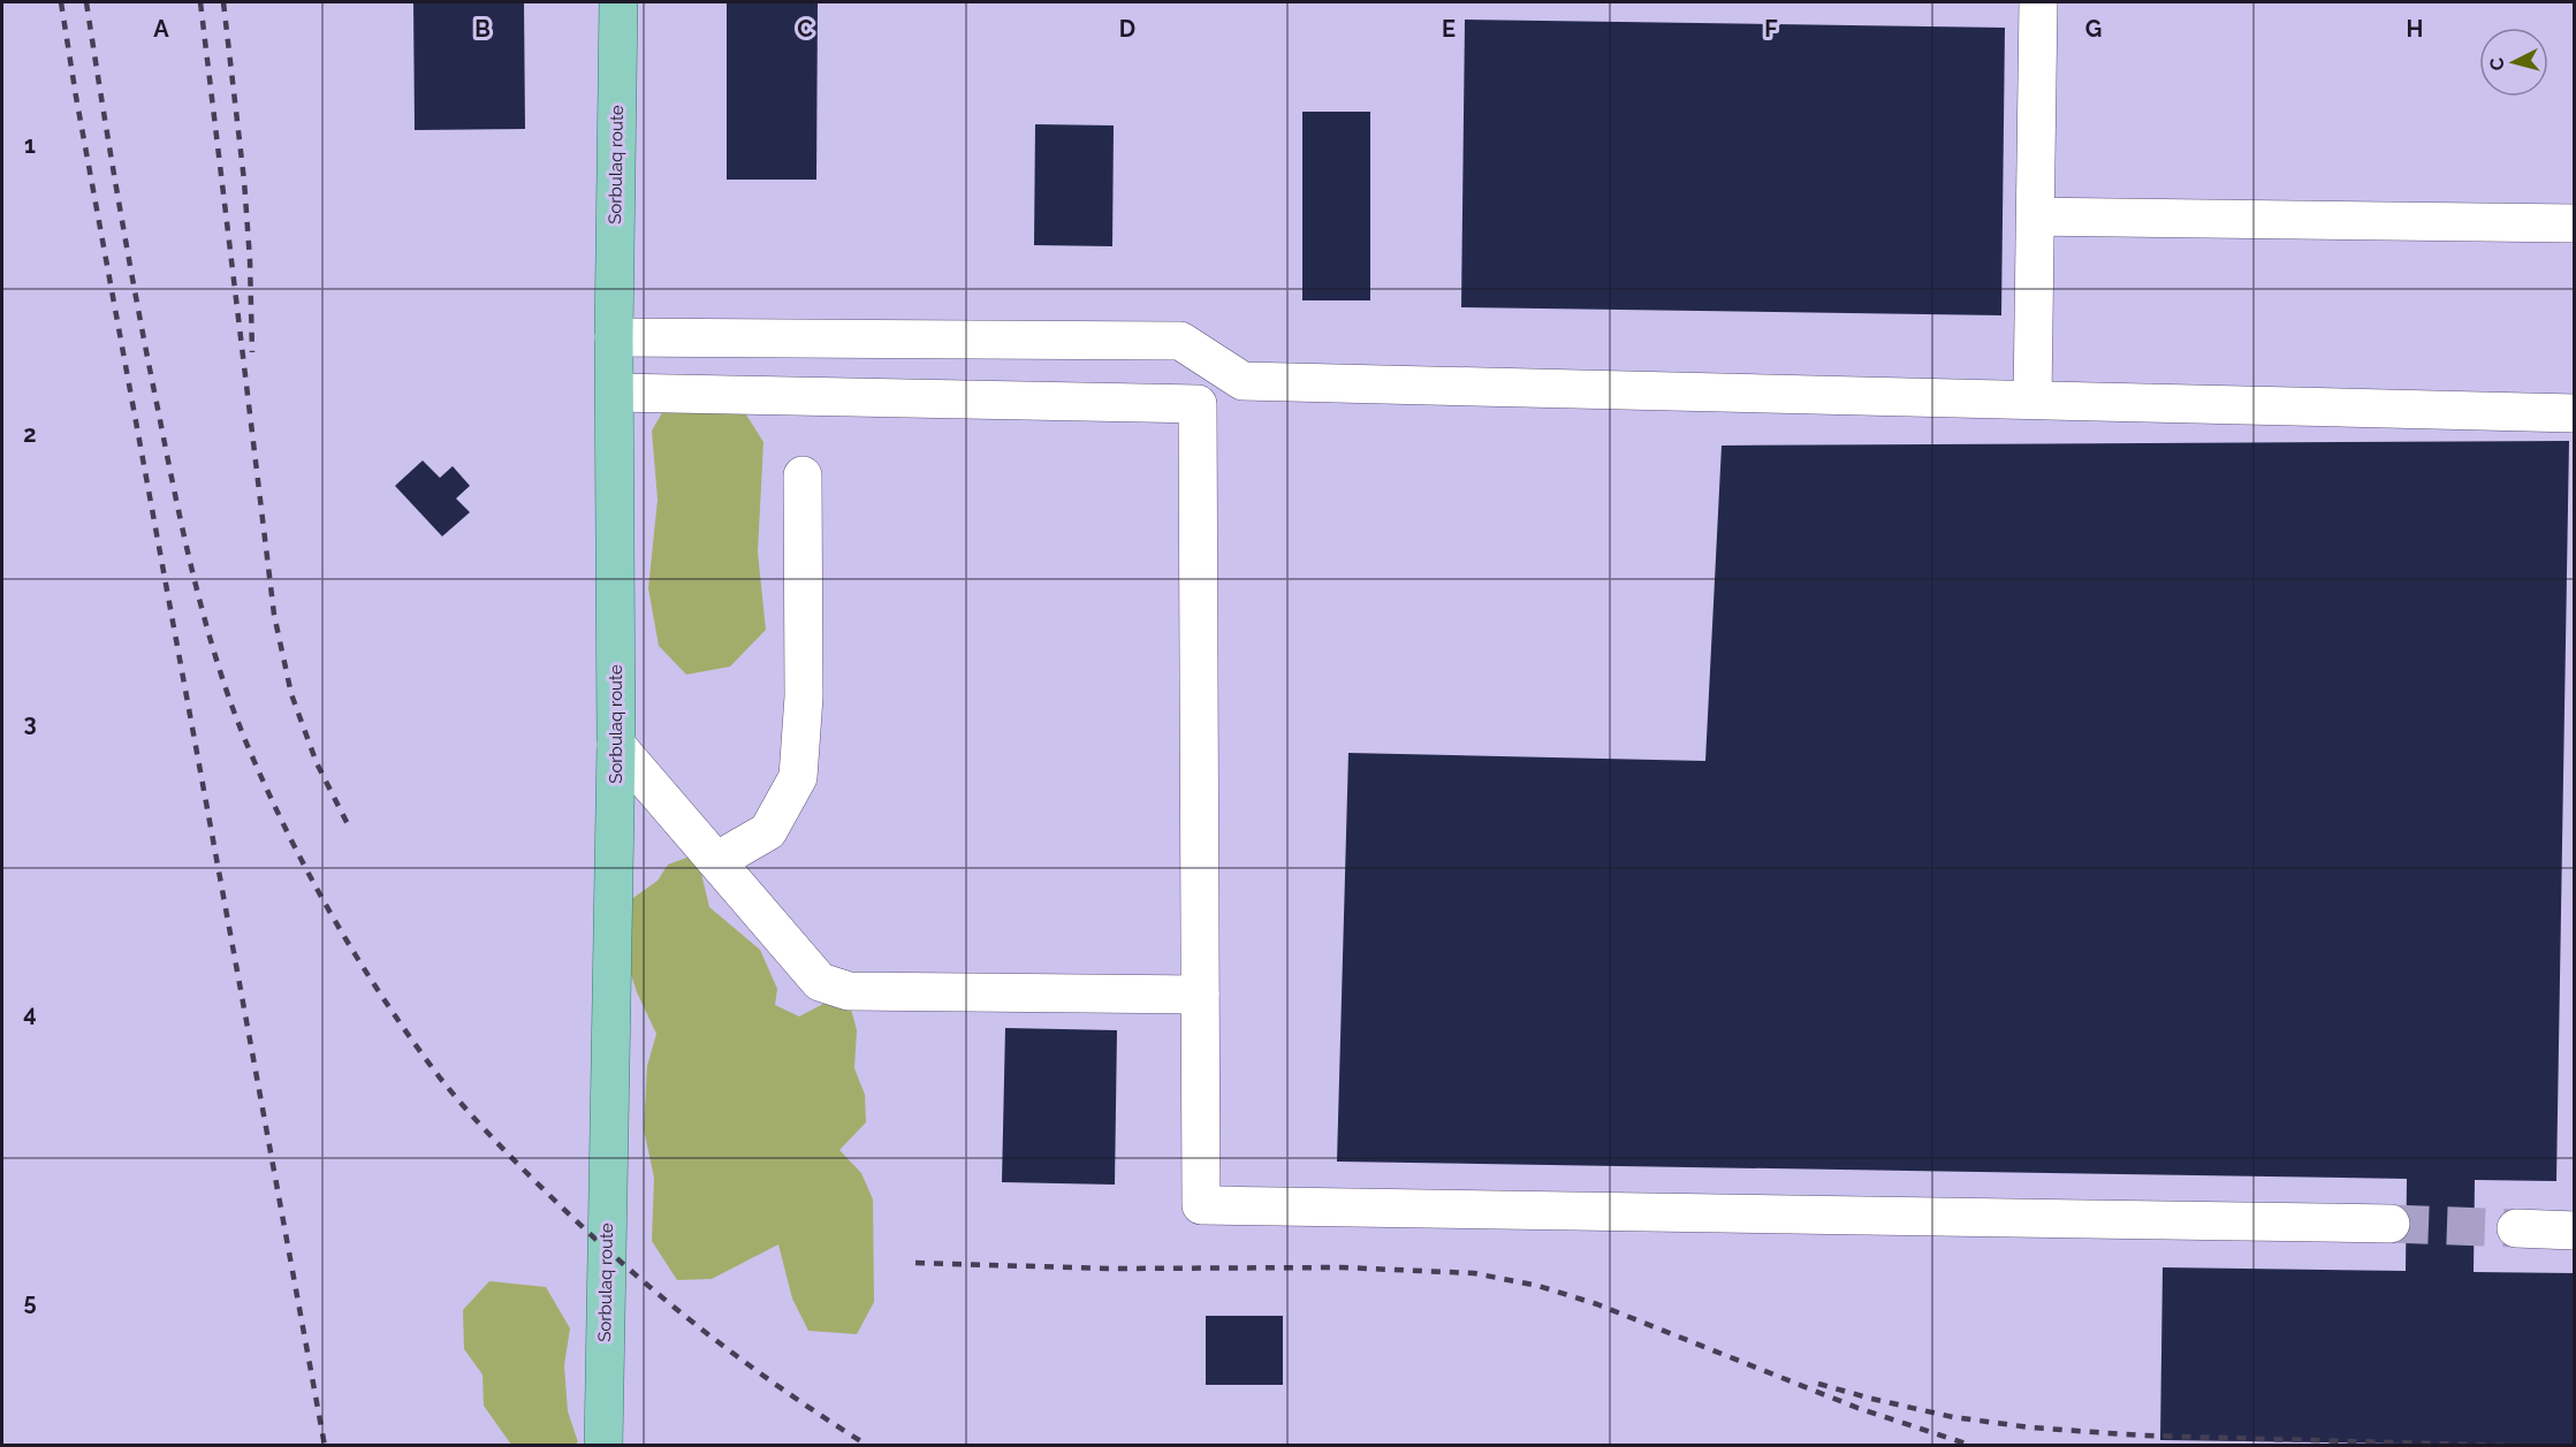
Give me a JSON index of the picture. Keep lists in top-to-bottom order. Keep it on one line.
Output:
{"streets":{"main road":["Sorbulaq route"]},"north":"left","grid":{"columns":["A","B","C","D","E","F","G","H"],"rows":["1","2","3","4","5"]}}
